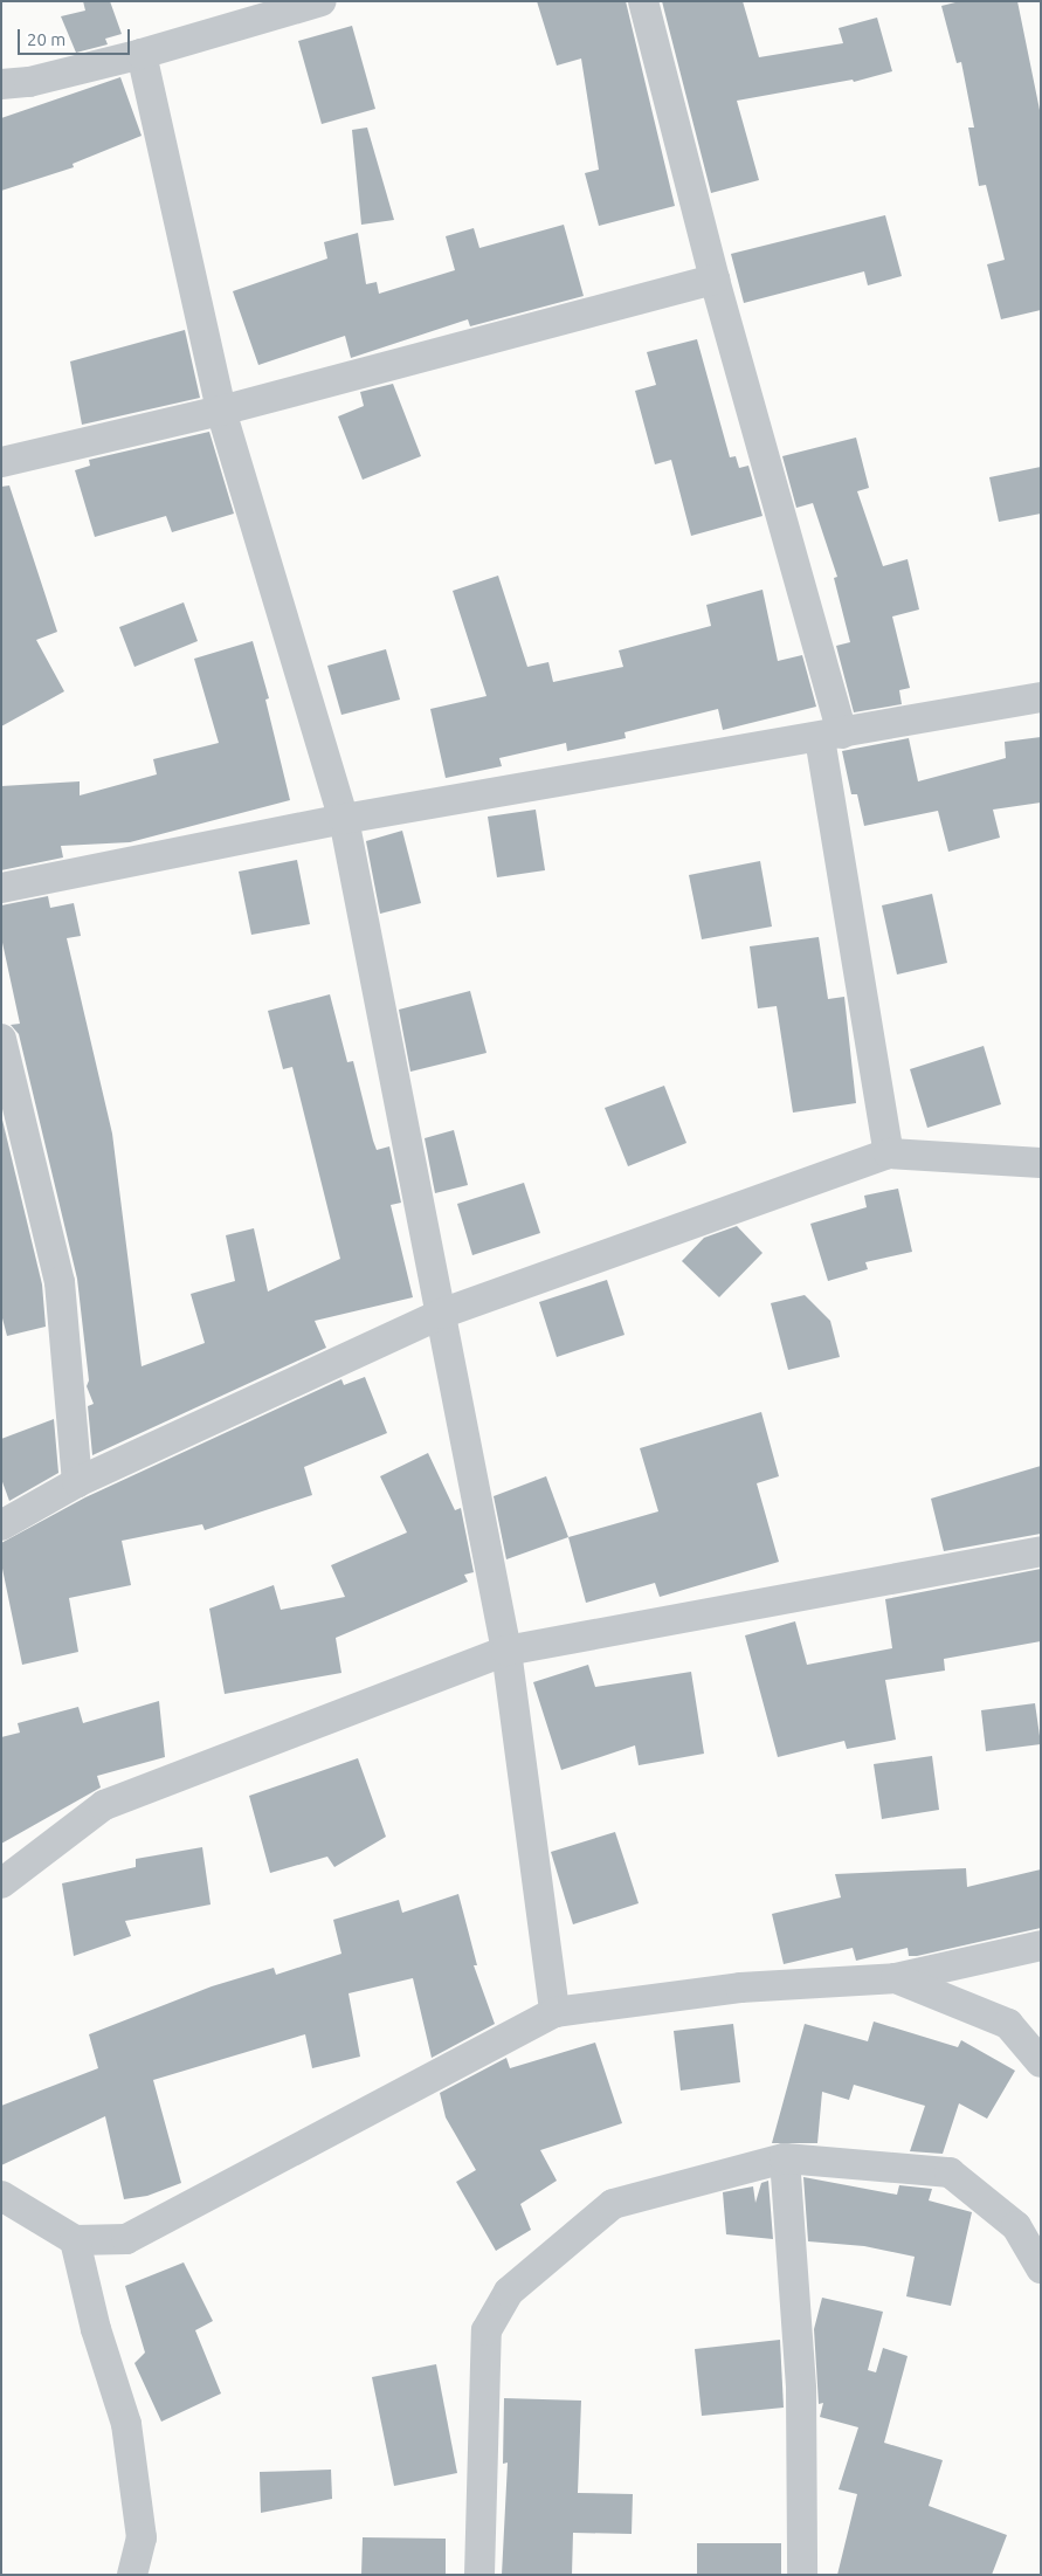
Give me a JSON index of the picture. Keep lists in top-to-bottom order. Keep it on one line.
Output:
{"scale_bar":"20 m"}
